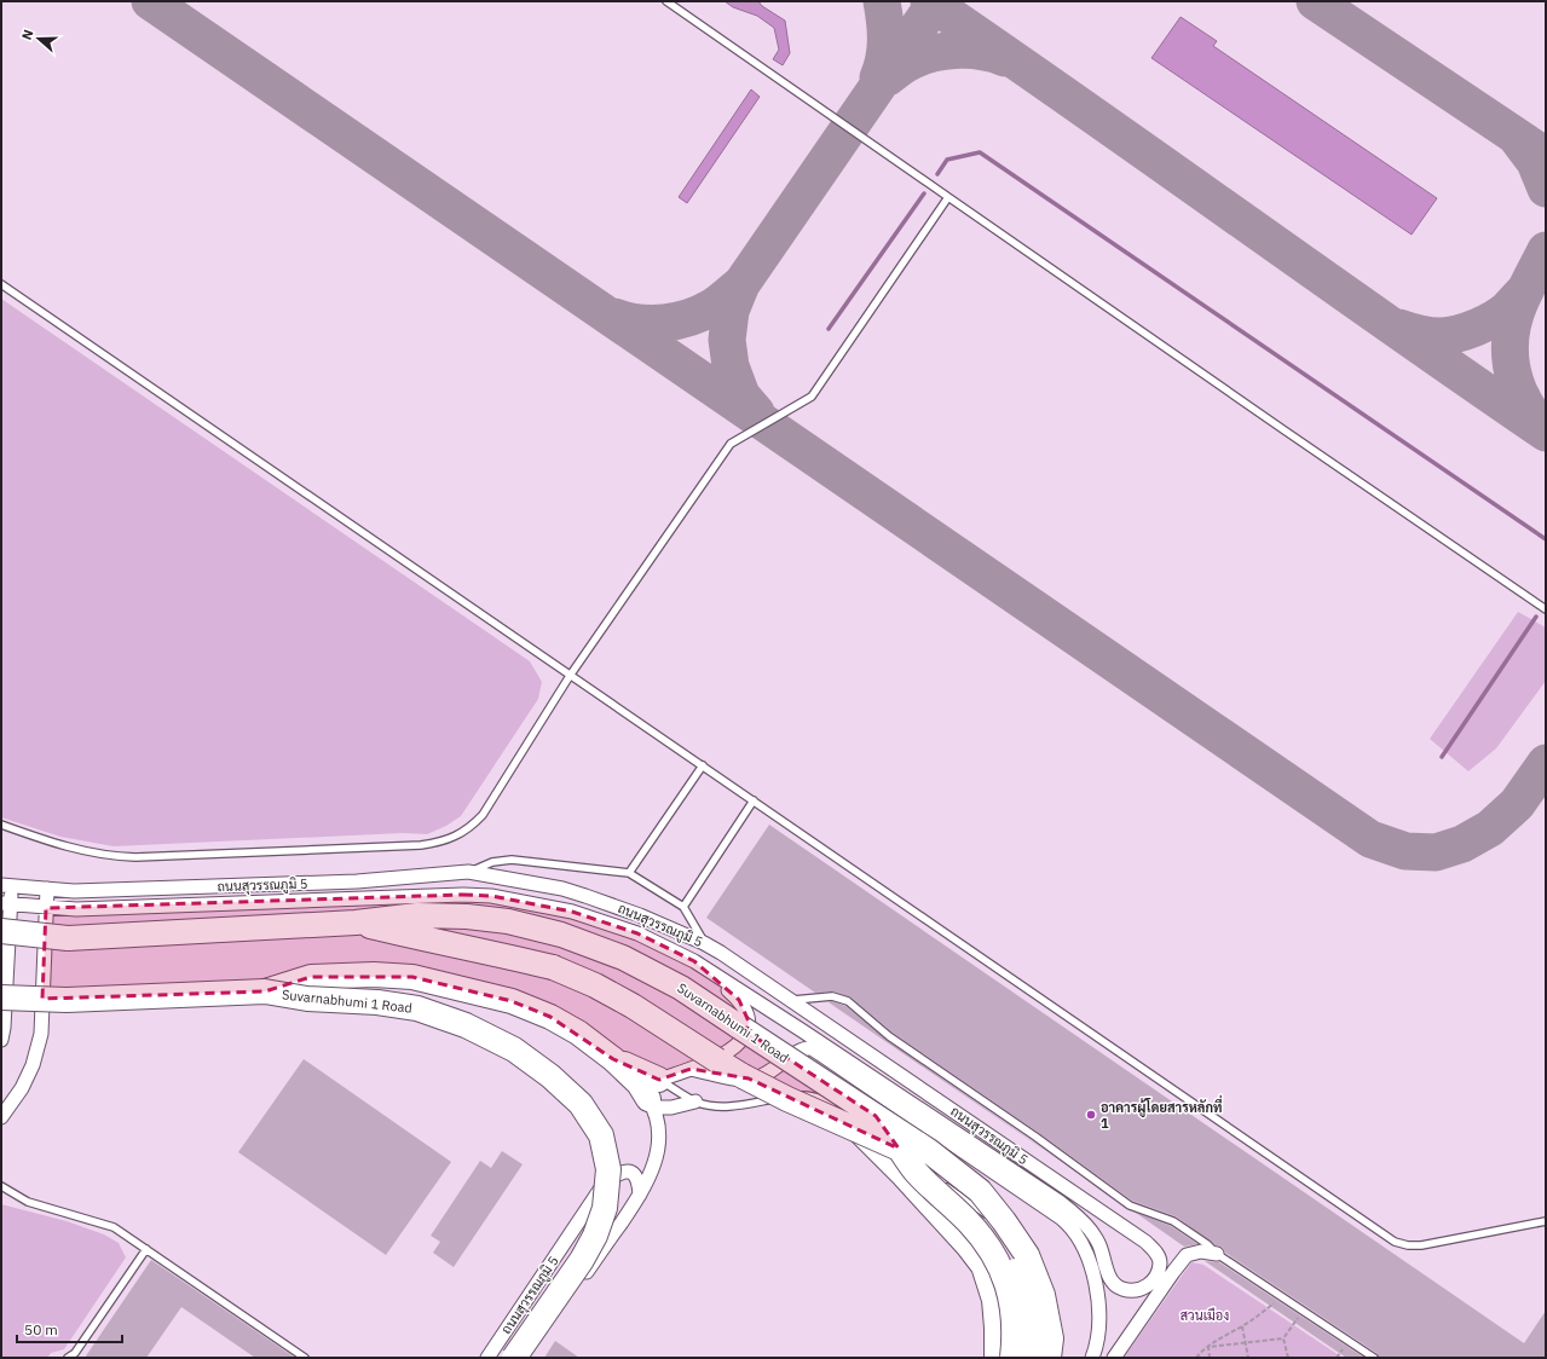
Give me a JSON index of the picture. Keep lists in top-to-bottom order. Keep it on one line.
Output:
{"streets":{"highway":["Suvarnabhumi 1 Road"],"street":["ถนนสุวรรณภูมิ 5"]},"crossings":[["ถนนสุวรรณภูมิ 5","Suvarnabhumi 1 Road"]],"parks":["สวนเมือง"],"places":["อาคารผู้โดยสารหลักที่ 1"],"scale_bar":"50 m","north":"left"}
